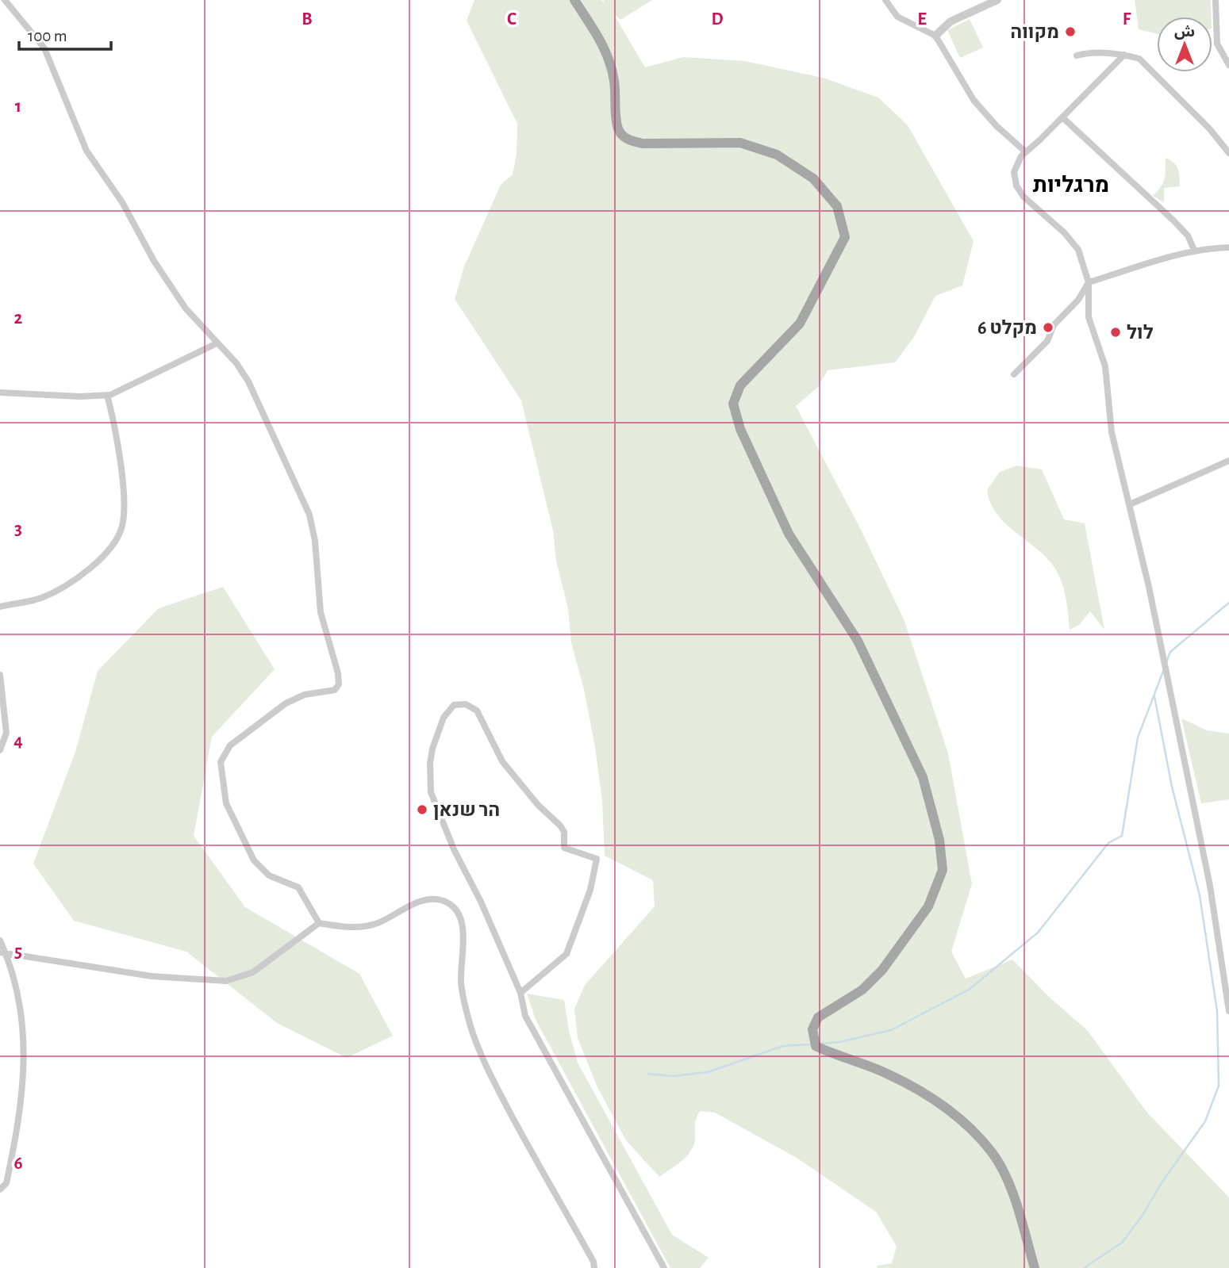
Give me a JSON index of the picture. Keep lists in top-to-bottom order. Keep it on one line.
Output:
{"districts":["מרגליות"],"places":["מקווה","מקלט 6","לול","הר שנאן"],"scale_bar":"100 m","north":"top","grid":{"columns":["B","C","D","E","F"],"rows":["1","2","3","4","5","6"]}}
